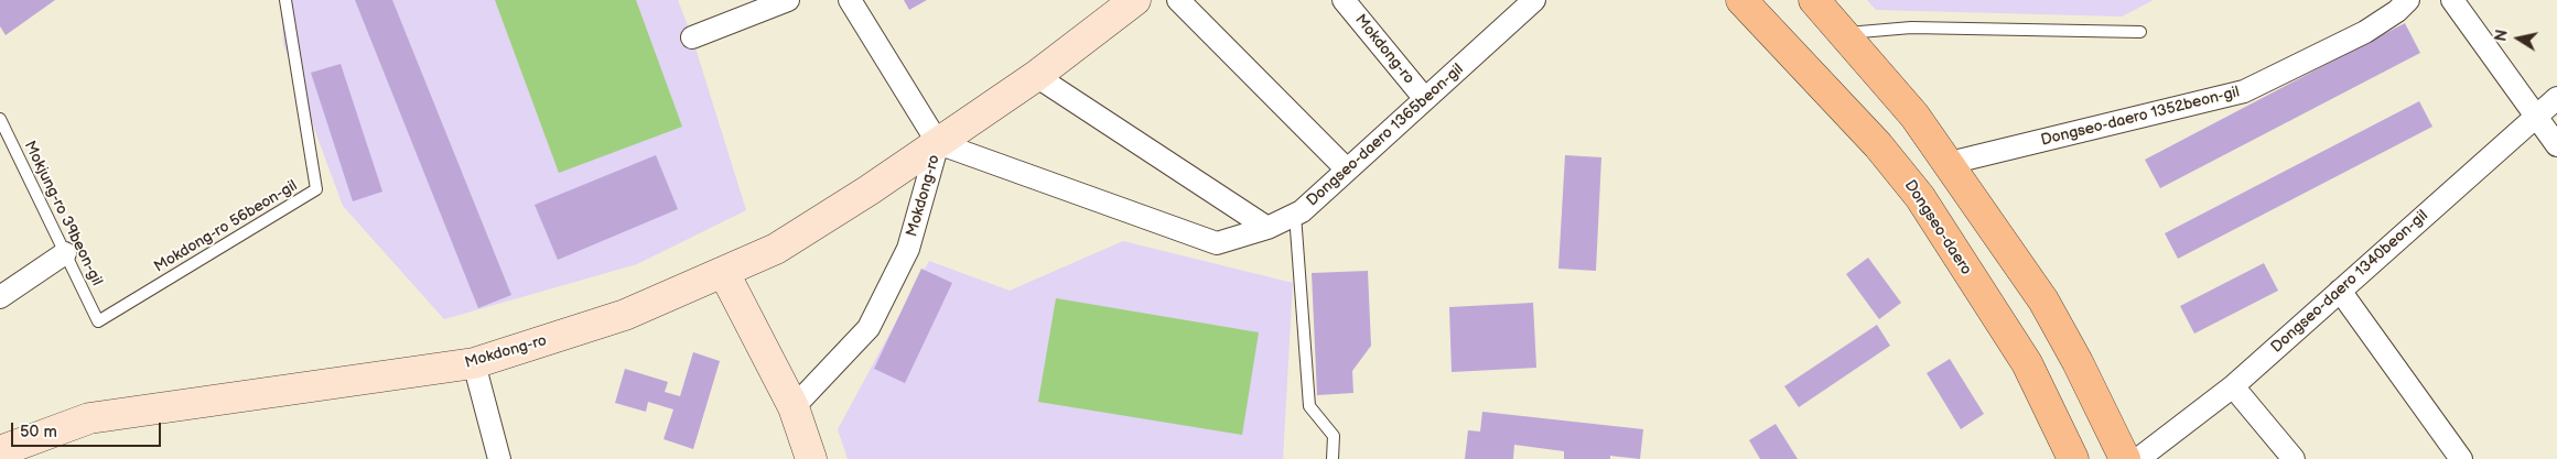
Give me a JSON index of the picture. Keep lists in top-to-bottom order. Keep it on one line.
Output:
{"streets":{"main road":["Mokdong-ro","Dongseo-daero"],"street":["Dongseo-daero 1352beon-gil","Dongseo-daero 1365beon-gil","Dongseo-daero 1340beon-gil"],"lane":["Mokjung-ro 39beon-gil","Mokdong-ro 56beon-gil"]},"crossings":[["Mokdong-ro","Dongseo-daero 1365beon-gil"],["Mokjung-ro 39beon-gil","Mokdong-ro 56beon-gil"]],"scale_bar":"50 m","north":"left"}
